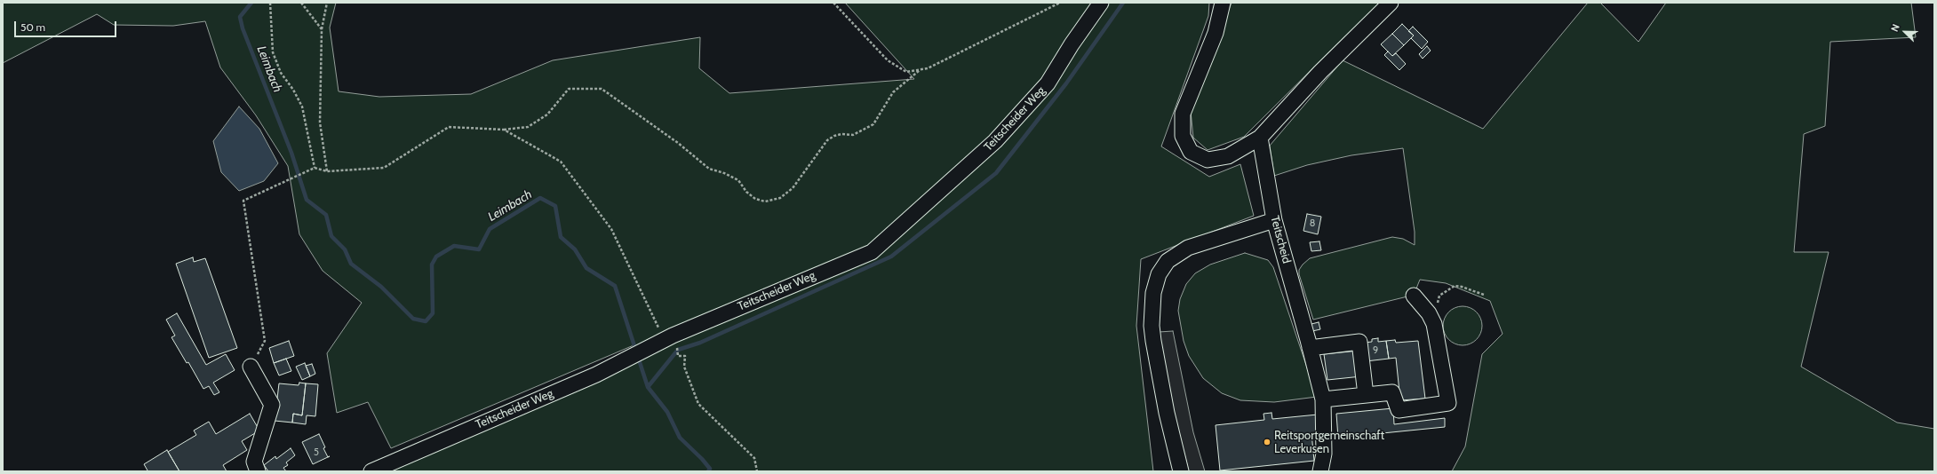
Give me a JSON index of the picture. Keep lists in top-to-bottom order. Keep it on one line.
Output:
{"streets":{"street":["Teitscheider Weg","Teitscheid"]},"water":["Leimbach"],"places":["Reitsportgemeinschaft Leverkusen"],"house_numbers":["8","9","5"],"scale_bar":"50 m","north":"top left"}
